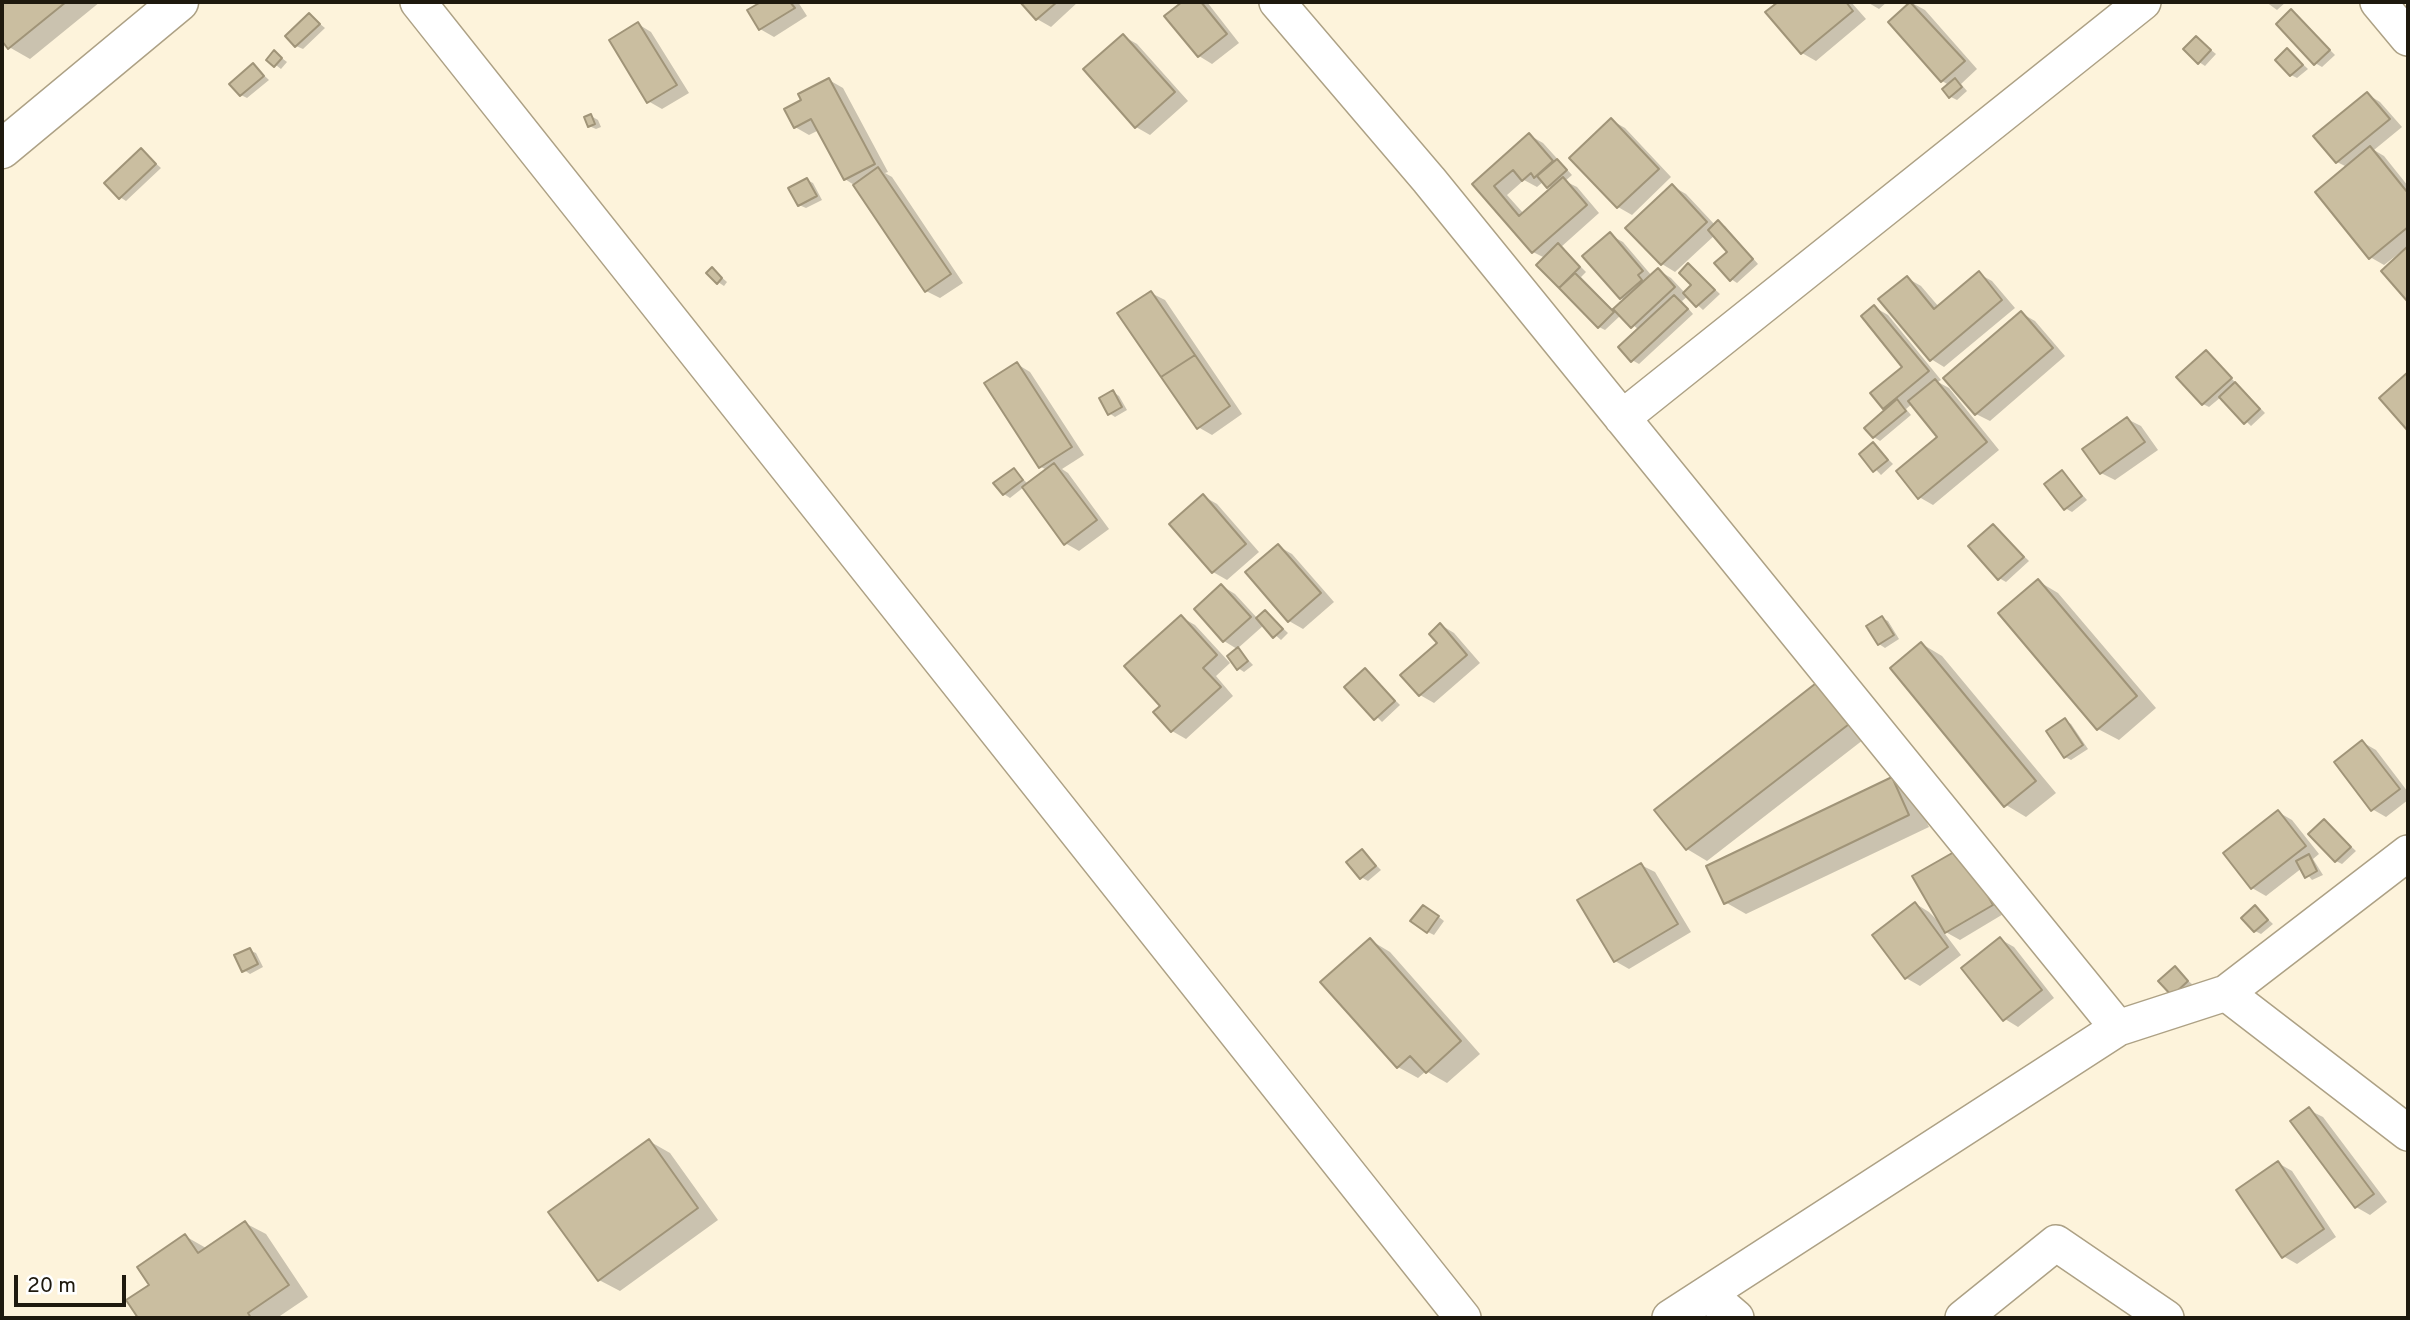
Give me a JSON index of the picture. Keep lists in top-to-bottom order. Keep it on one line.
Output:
{"scale_bar":"20 m"}
